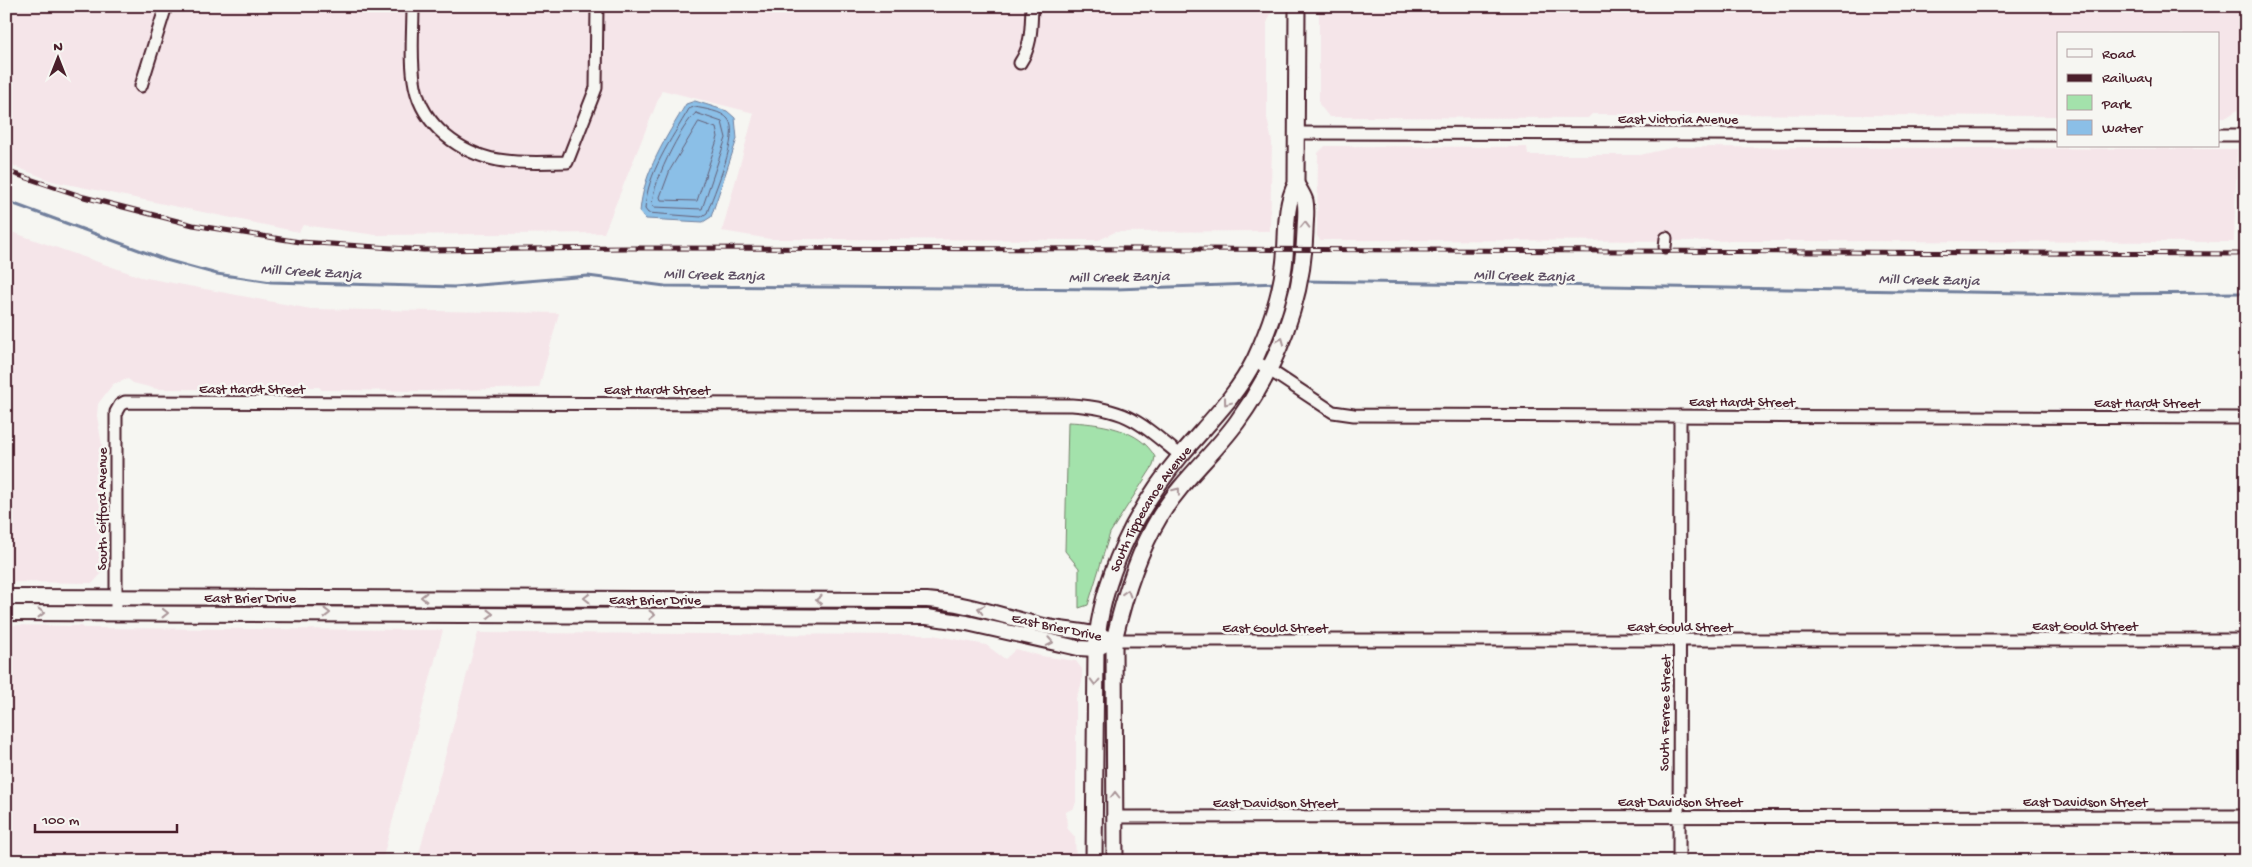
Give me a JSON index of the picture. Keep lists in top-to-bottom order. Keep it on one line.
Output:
{"streets":{"main road":["South Tippecanoe Avenue"],"street":["East Victoria Avenue","East Hardt Street","South Gifford Avenue","East Brier Drive","East Gould Street","South Ferree Street","East Davidson Street"]},"crossings":[["East Victoria Avenue","South Tippecanoe Avenue"],["East Hardt Street","South Gifford Avenue"],["East Hardt Street","South Tippecanoe Avenue"],["East Hardt Street","South Ferree Street"],["South Gifford Avenue","East Brier Drive"],["South Tippecanoe Avenue","East Brier Drive"],["South Tippecanoe Avenue","East Gould Street"],["South Tippecanoe Avenue","East Davidson Street"],["East Brier Drive","East Gould Street"],["East Gould Street","South Ferree Street"],["South Ferree Street","East Davidson Street"]],"water":["Mill Creek Zanja"],"legend":["Road","Railway","Park","Water"],"scale_bar":"100 m","north":"top"}
